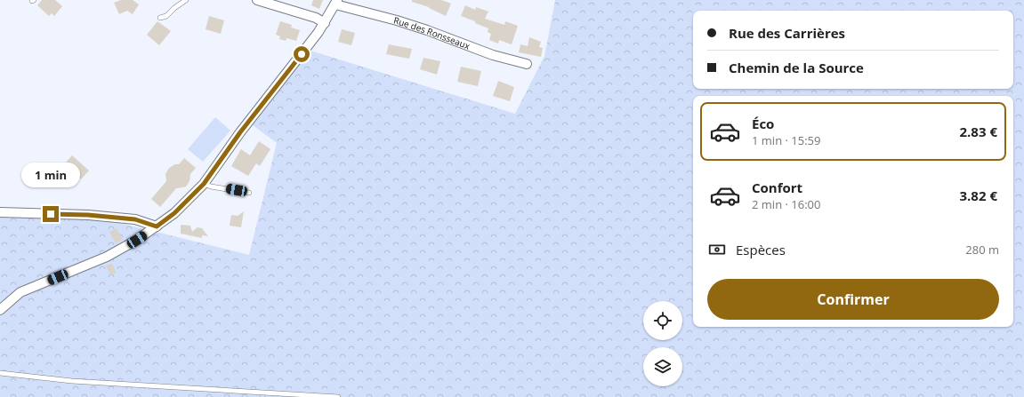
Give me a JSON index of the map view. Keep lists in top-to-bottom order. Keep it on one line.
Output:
{"streets":{"street":["Rue des Ronsseaux"]},"page":{"banner":["Rue des Carrières","Chemin de la Source"],"list":[{"name":"Éco","note":"1 min · 15:59","value":"2.83 €"},{"name":"Confort","note":"2 min · 16:00","value":"3.82 €"}],"bubble":"1 min","pay":["Espèces","280 m"],"buttons":"Confirmer"}}
